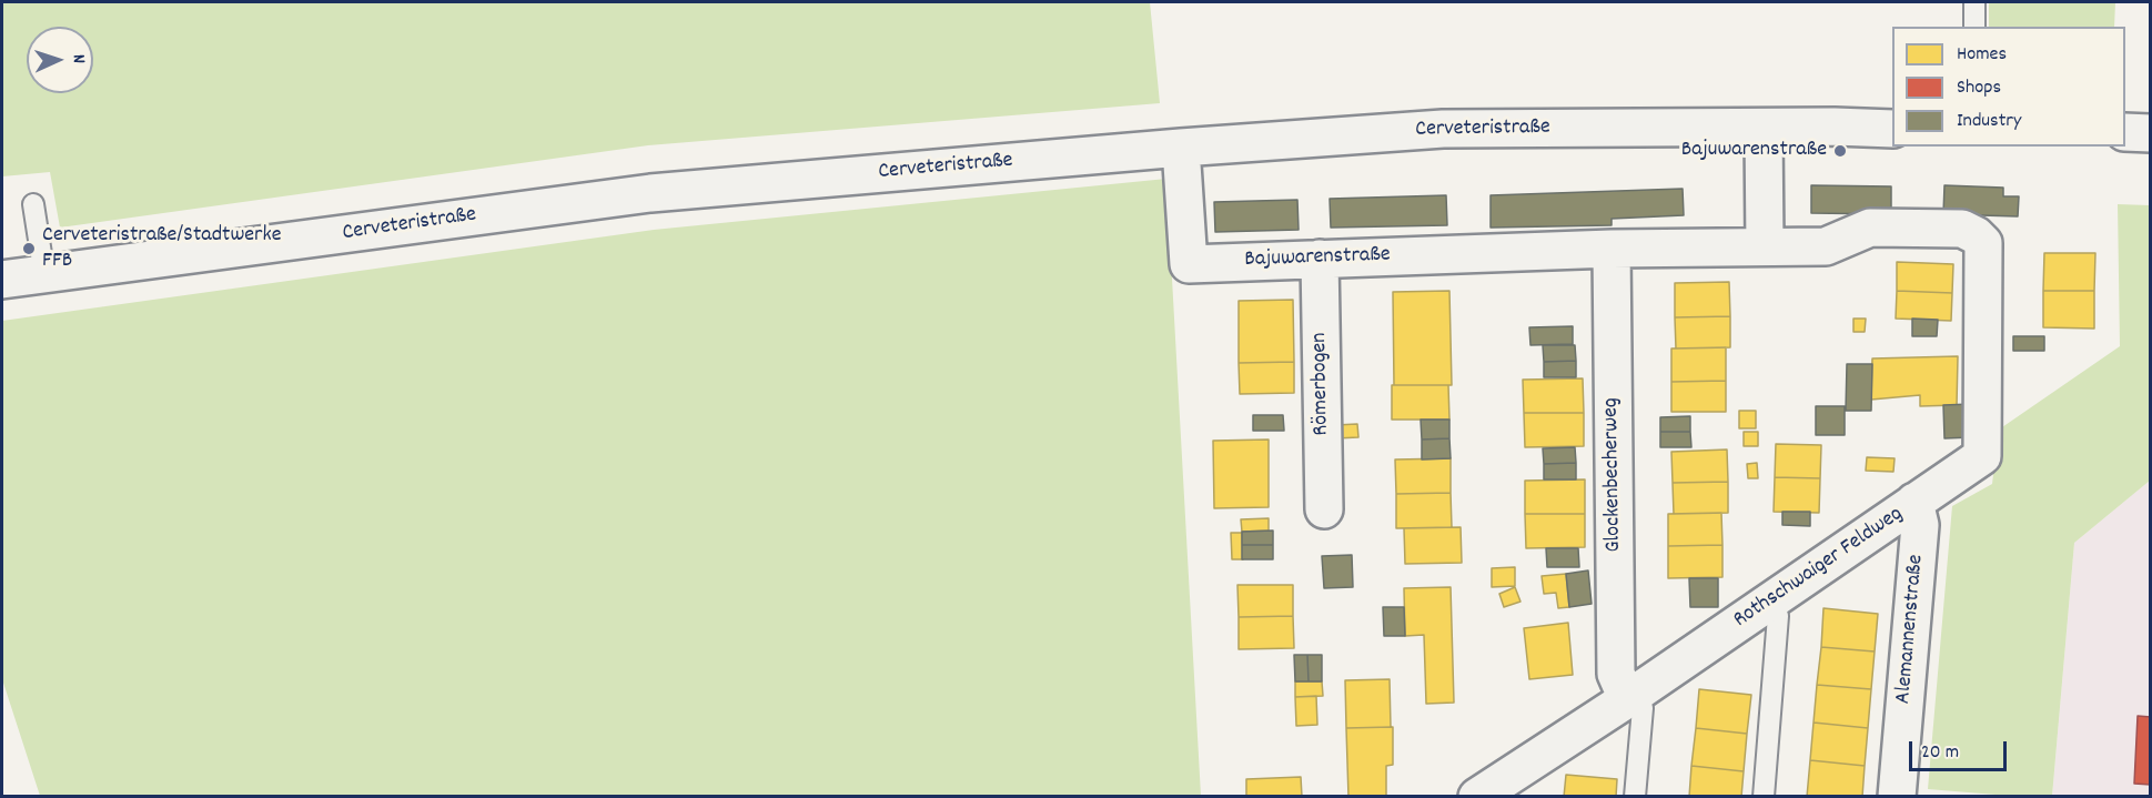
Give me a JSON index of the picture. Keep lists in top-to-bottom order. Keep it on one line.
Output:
{"streets":{"street":["Cerveteristraße","Bajuwarenstraße","Römerbogen","Glockenbecherweg","Rothschwaiger Feldweg","Alemannenstraße"]},"crossings":[["Cerveteristraße","Bajuwarenstraße"],["Bajuwarenstraße","Römerbogen"],["Bajuwarenstraße","Glockenbecherweg"],["Bajuwarenstraße","Rothschwaiger Feldweg"],["Glockenbecherweg","Rothschwaiger Feldweg"],["Rothschwaiger Feldweg","Alemannenstraße"]],"places":["Bajuwarenstraße","Cerveteristraße/Stadtwerke FFB"],"legend":["Homes","Shops","Industry"],"scale_bar":"20 m","north":"right"}
